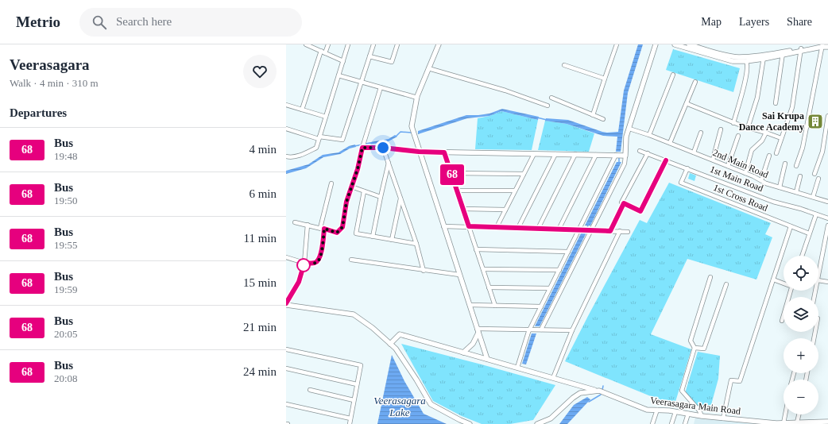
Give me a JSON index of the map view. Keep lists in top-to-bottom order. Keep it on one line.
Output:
{"streets":{"street":["2nd Main Road","1st Main Road","1st Cross Road","Veerasagara Main Road"]},"crossings":[["1st Main Road","1st Cross Road"]],"water":["Veerasagara Lake"],"places":{"building":["Sai Krupa Dance Academy"]},"lines":["bus line 68"],"page":{"header":"Metrio","search":"Search here","nav":["Map","Layers","Share"],"heading":[["Veerasagara","Walk · 4 min · 310 m"],"Departures"],"on_map":"68","list":[{"mark":"68","name":"Bus","note":"19:48","value":"4 min"},{"mark":"68","name":"Bus","note":"19:50","value":"6 min"},{"mark":"68","name":"Bus","note":"19:55","value":"11 min"},{"mark":"68","name":"Bus","note":"19:59","value":"15 min"},{"mark":"68","name":"Bus","note":"20:05","value":"21 min"},{"mark":"68","name":"Bus","note":"20:08","value":"24 min"}],"map_buttons":["+","−"]}}
